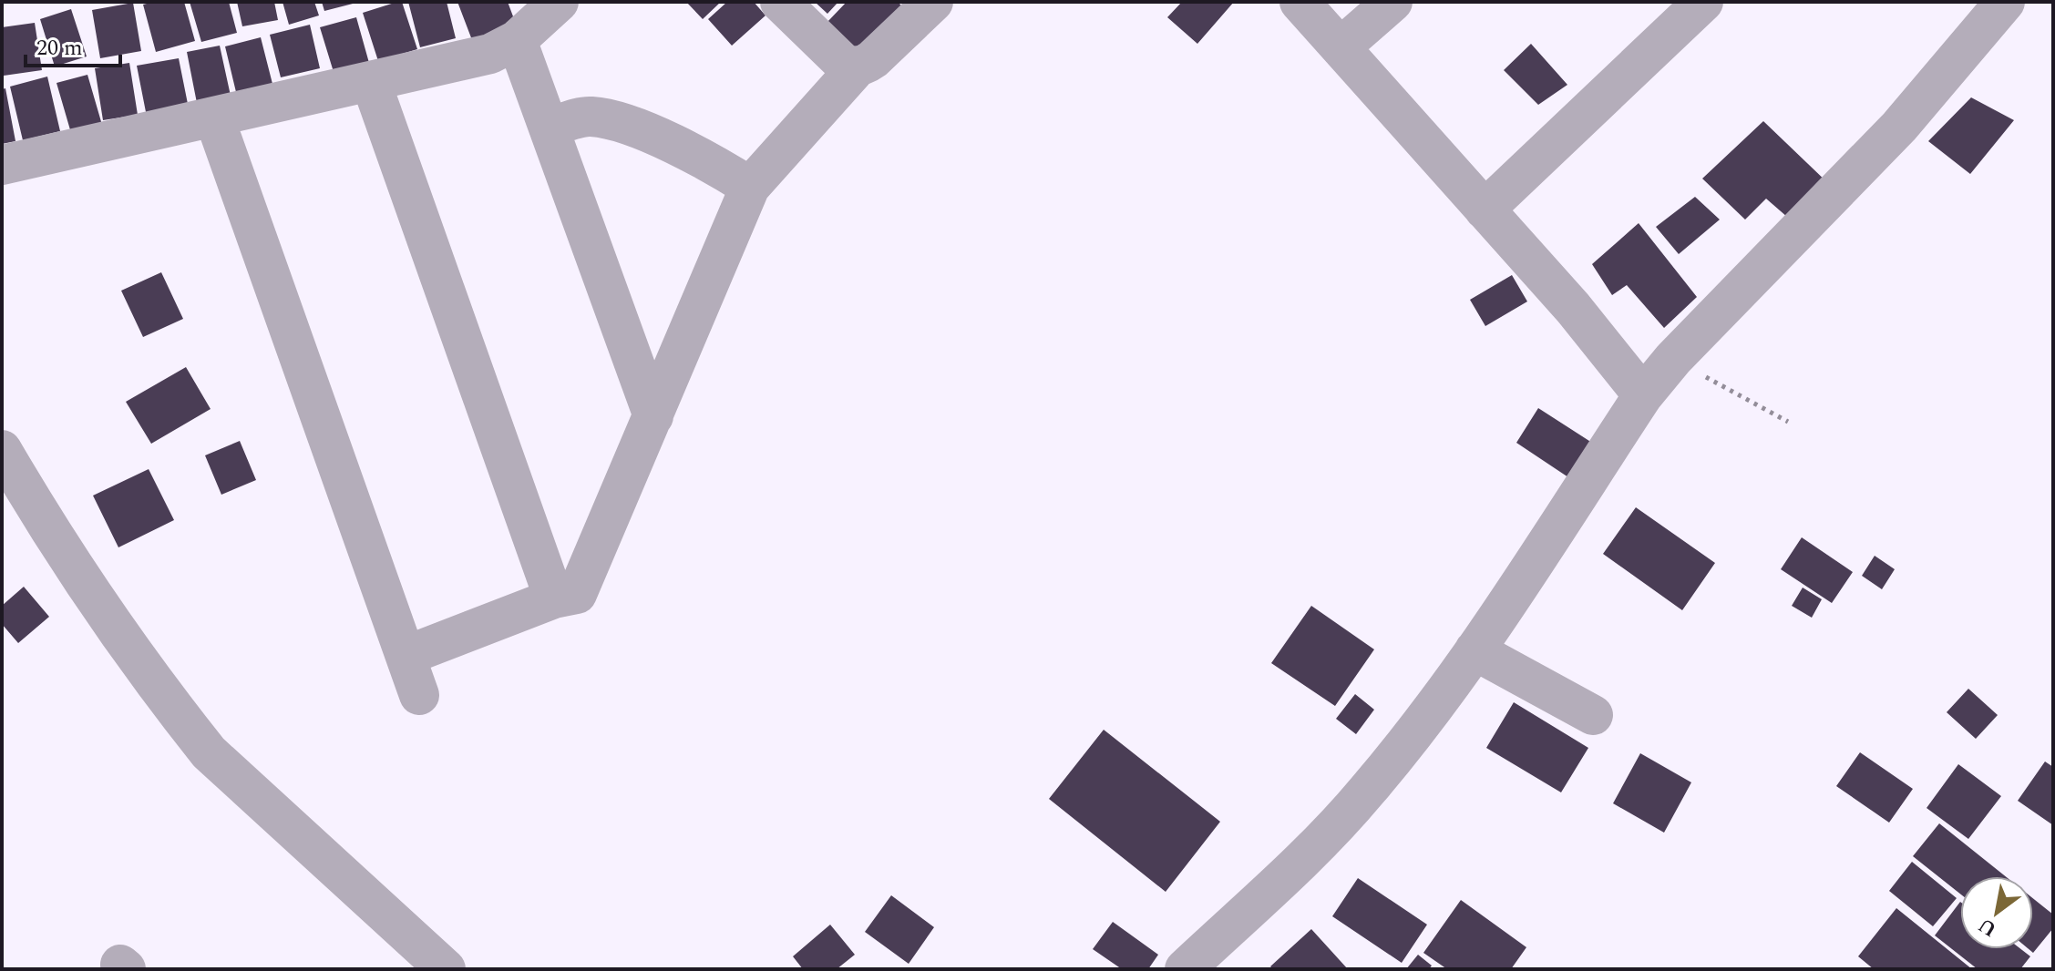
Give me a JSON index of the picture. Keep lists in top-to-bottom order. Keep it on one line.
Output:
{"scale_bar":"20 m","north":"bottom left"}
